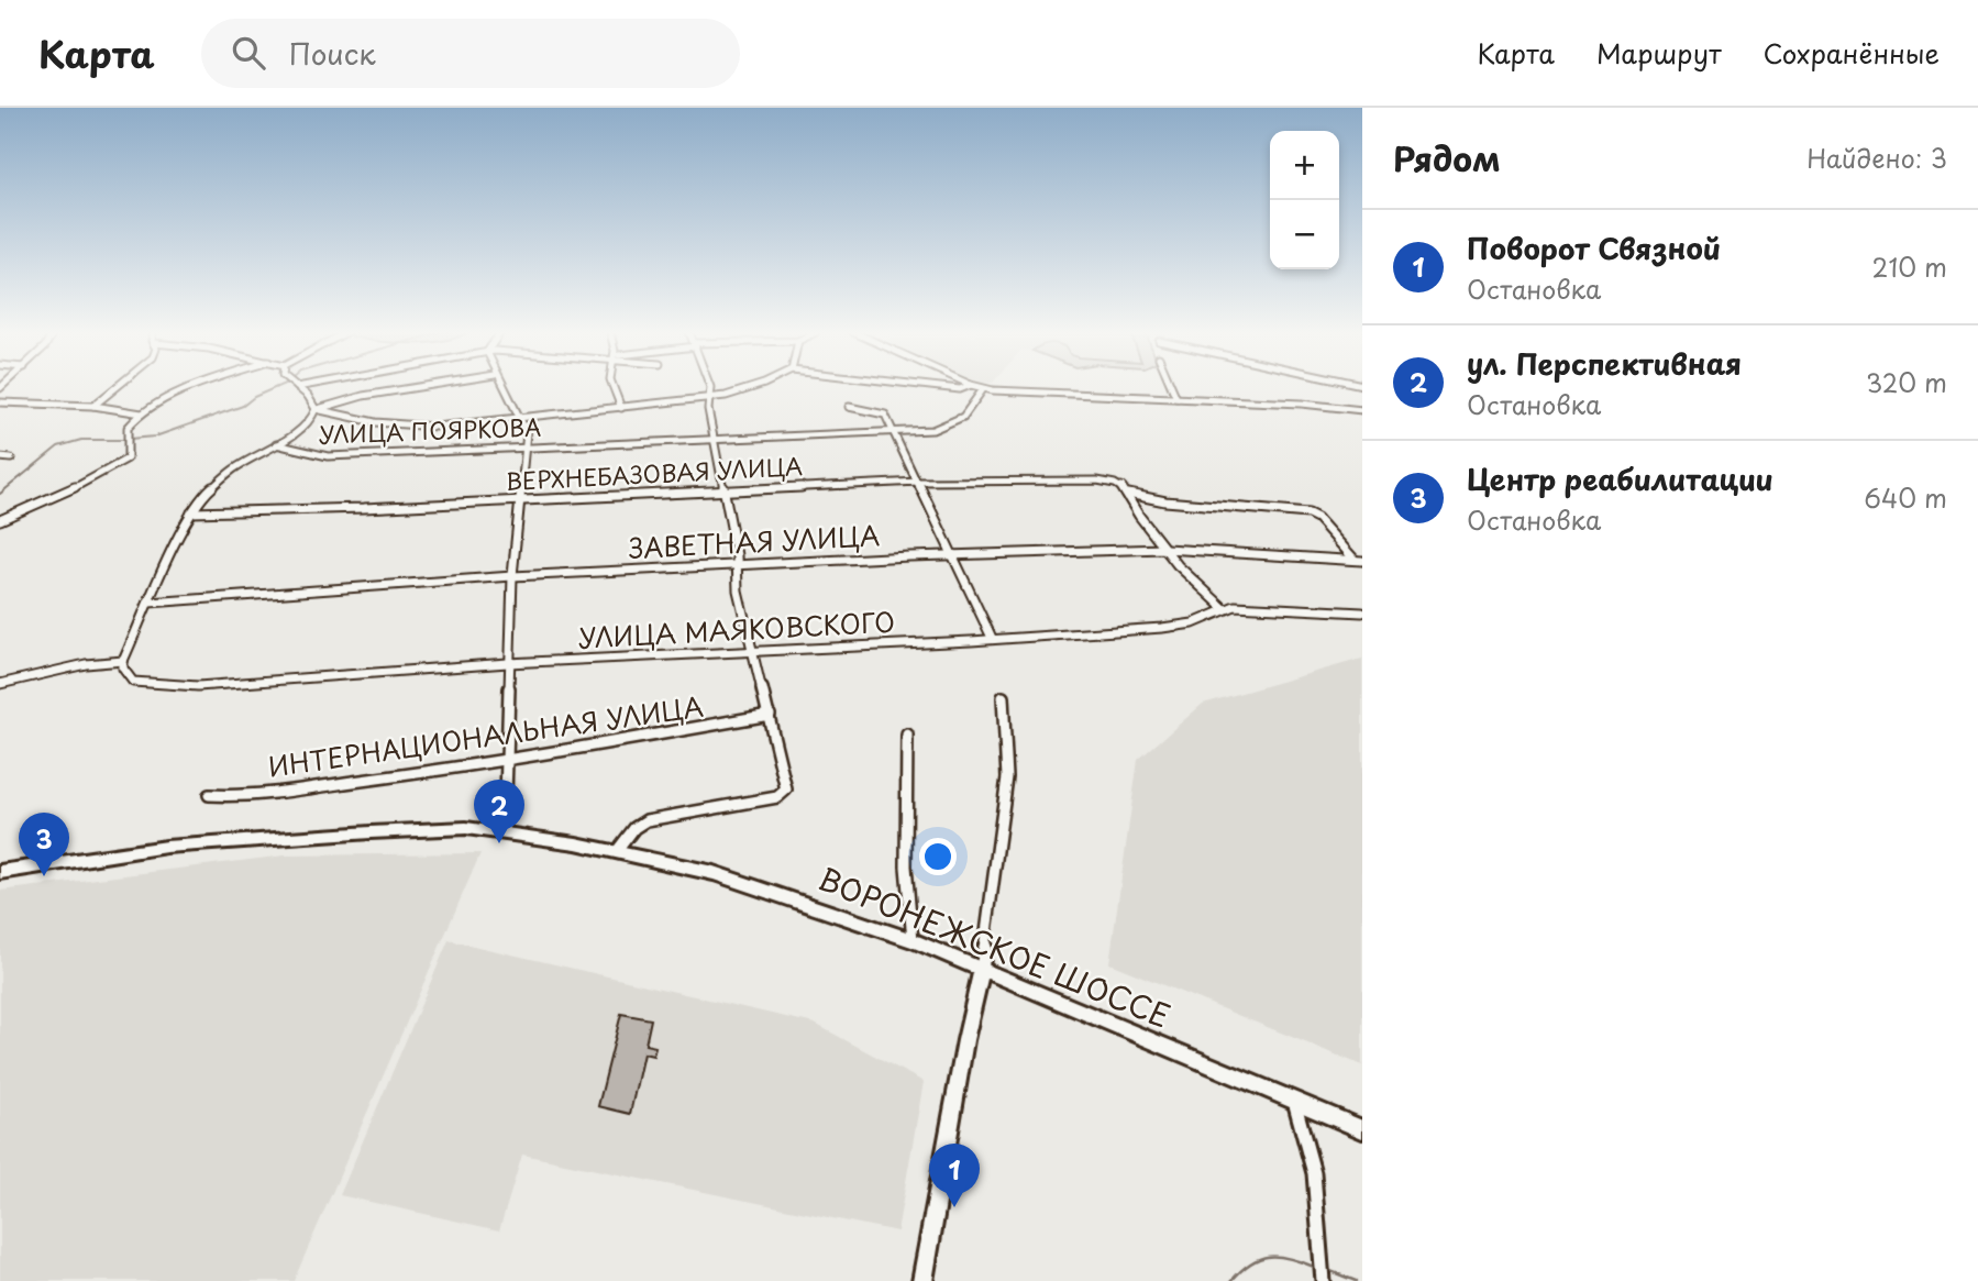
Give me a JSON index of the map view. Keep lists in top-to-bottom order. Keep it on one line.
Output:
{"streets":{"main road":["ВОРОНЕЖСКОЕ ШОССЕ"],"street":["УЛИЦА ПОЯРКОВА","ВЕРХНЕБАЗОВАЯ УЛИЦА","ЗАВЕТНАЯ УЛИЦА","УЛИЦА МАЯКОВСКОГО","ИНТЕРНАЦИОНАЛЬНАЯ УЛИЦА"]},"page":{"header":"Карта","search":"Поиск","nav":["Карта","Маршрут","Сохранённые"],"heading":["Рядом","Найдено: 3"],"map_buttons":["+","−"],"list":[{"mark":"1","name":"Поворот Связной","note":"Остановка","value":"210 m"},{"mark":"2","name":"ул. Перспективная","note":"Остановка","value":"320 m"},{"mark":"3","name":"Центр реабилитации","note":"Остановка","value":"640 m"}],"pins":["2","3","1"]}}
